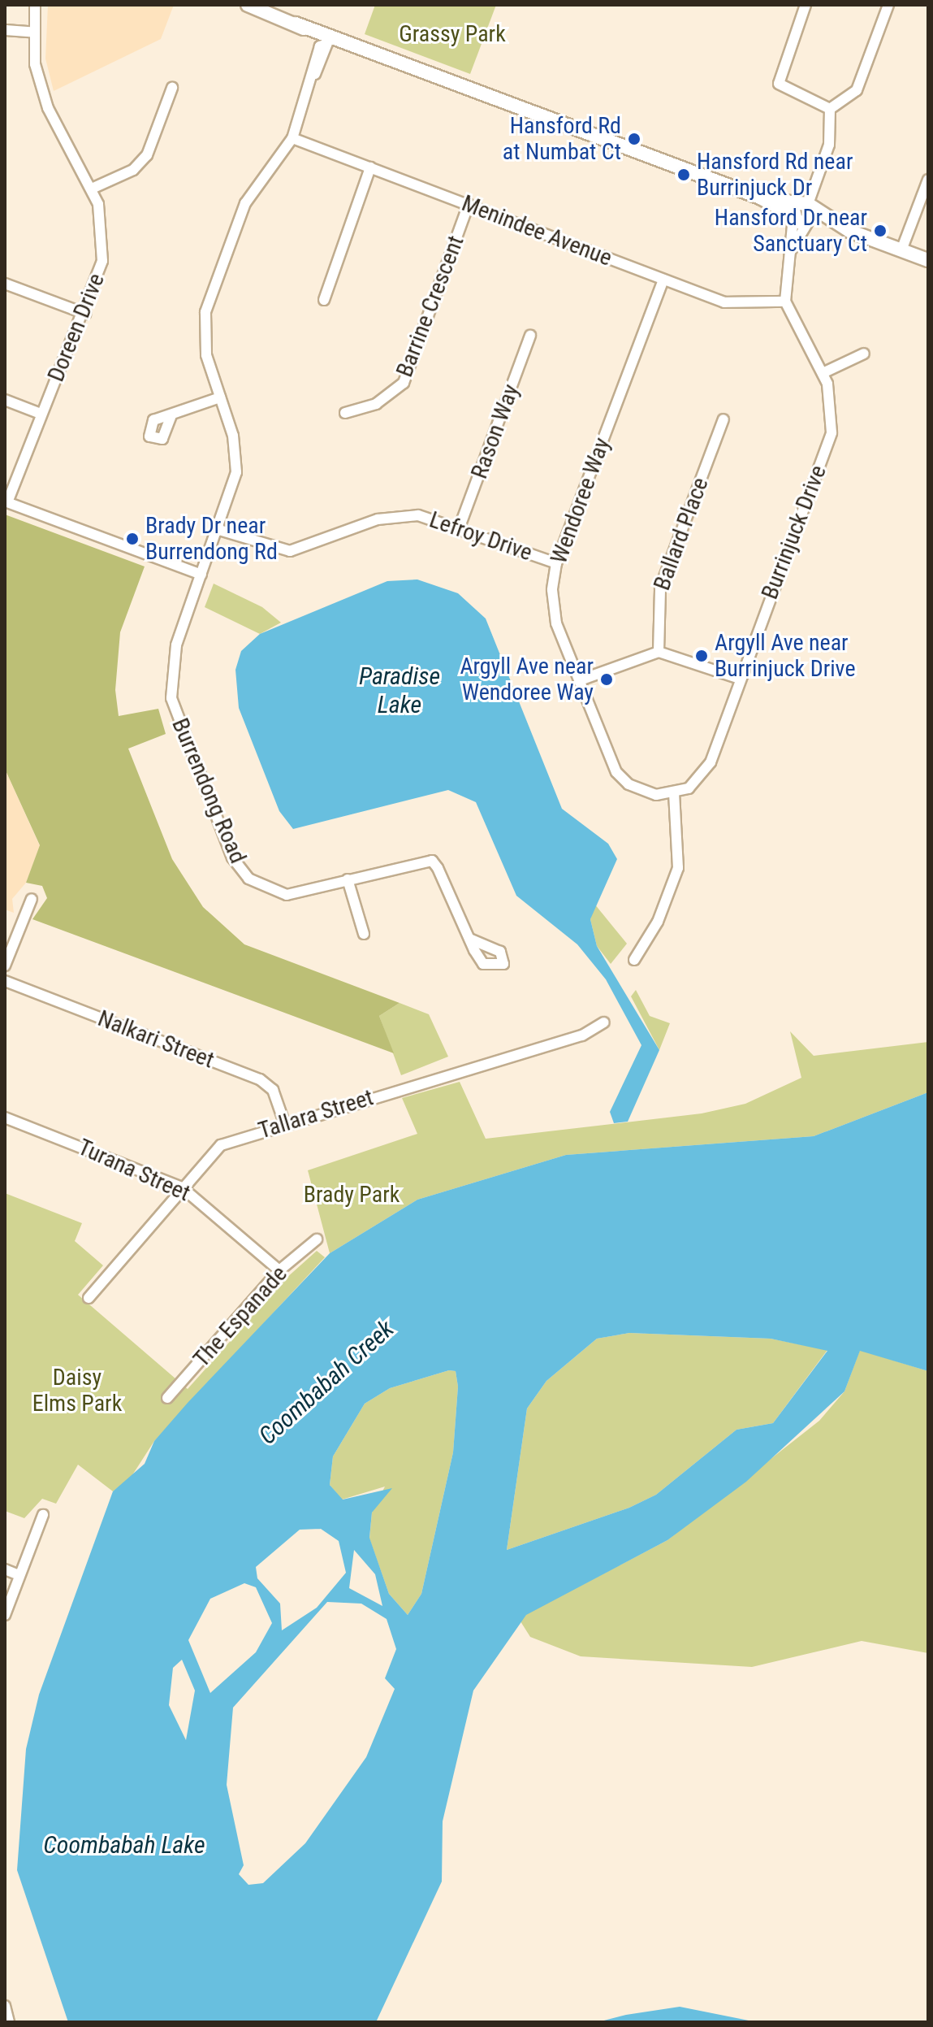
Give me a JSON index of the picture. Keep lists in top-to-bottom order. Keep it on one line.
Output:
{"streets":{"street":["Menindee Avenue","Barrine Crescent","Doreen Drive","Rason Way","Wendoree Way","Burrinjuck Drive","Ballard Place","Lefroy Drive","Burrendong Road","Nalkari Street","Tallara Street","Turana Street","The Espanade"]},"crossings":[["Menindee Avenue","Barrine Crescent"],["Menindee Avenue","Wendoree Way"],["Menindee Avenue","Burrinjuck Drive"],["Menindee Avenue","Burrendong Road"],["Rason Way","Lefroy Drive"],["Wendoree Way","Burrinjuck Drive"],["Wendoree Way","Lefroy Drive"],["Lefroy Drive","Burrendong Road"],["Nalkari Street","Tallara Street"],["Tallara Street","Turana Street"],["Turana Street","The Espanade"]],"water":["Paradise Lake","Coombabah Creek","Coombabah Lake"],"parks":["Grassy Park","Brady Park","Daisy Elms Park"],"places":["Hansford Rd at Numbat Ct","Hansford Rd near Burrinjuck Dr","Hansford Dr near Sanctuary Ct","Brady Dr near Burrendong Rd","Argyll Ave near Burrinjuck Drive","Argyll Ave near Wendoree Way"]}
